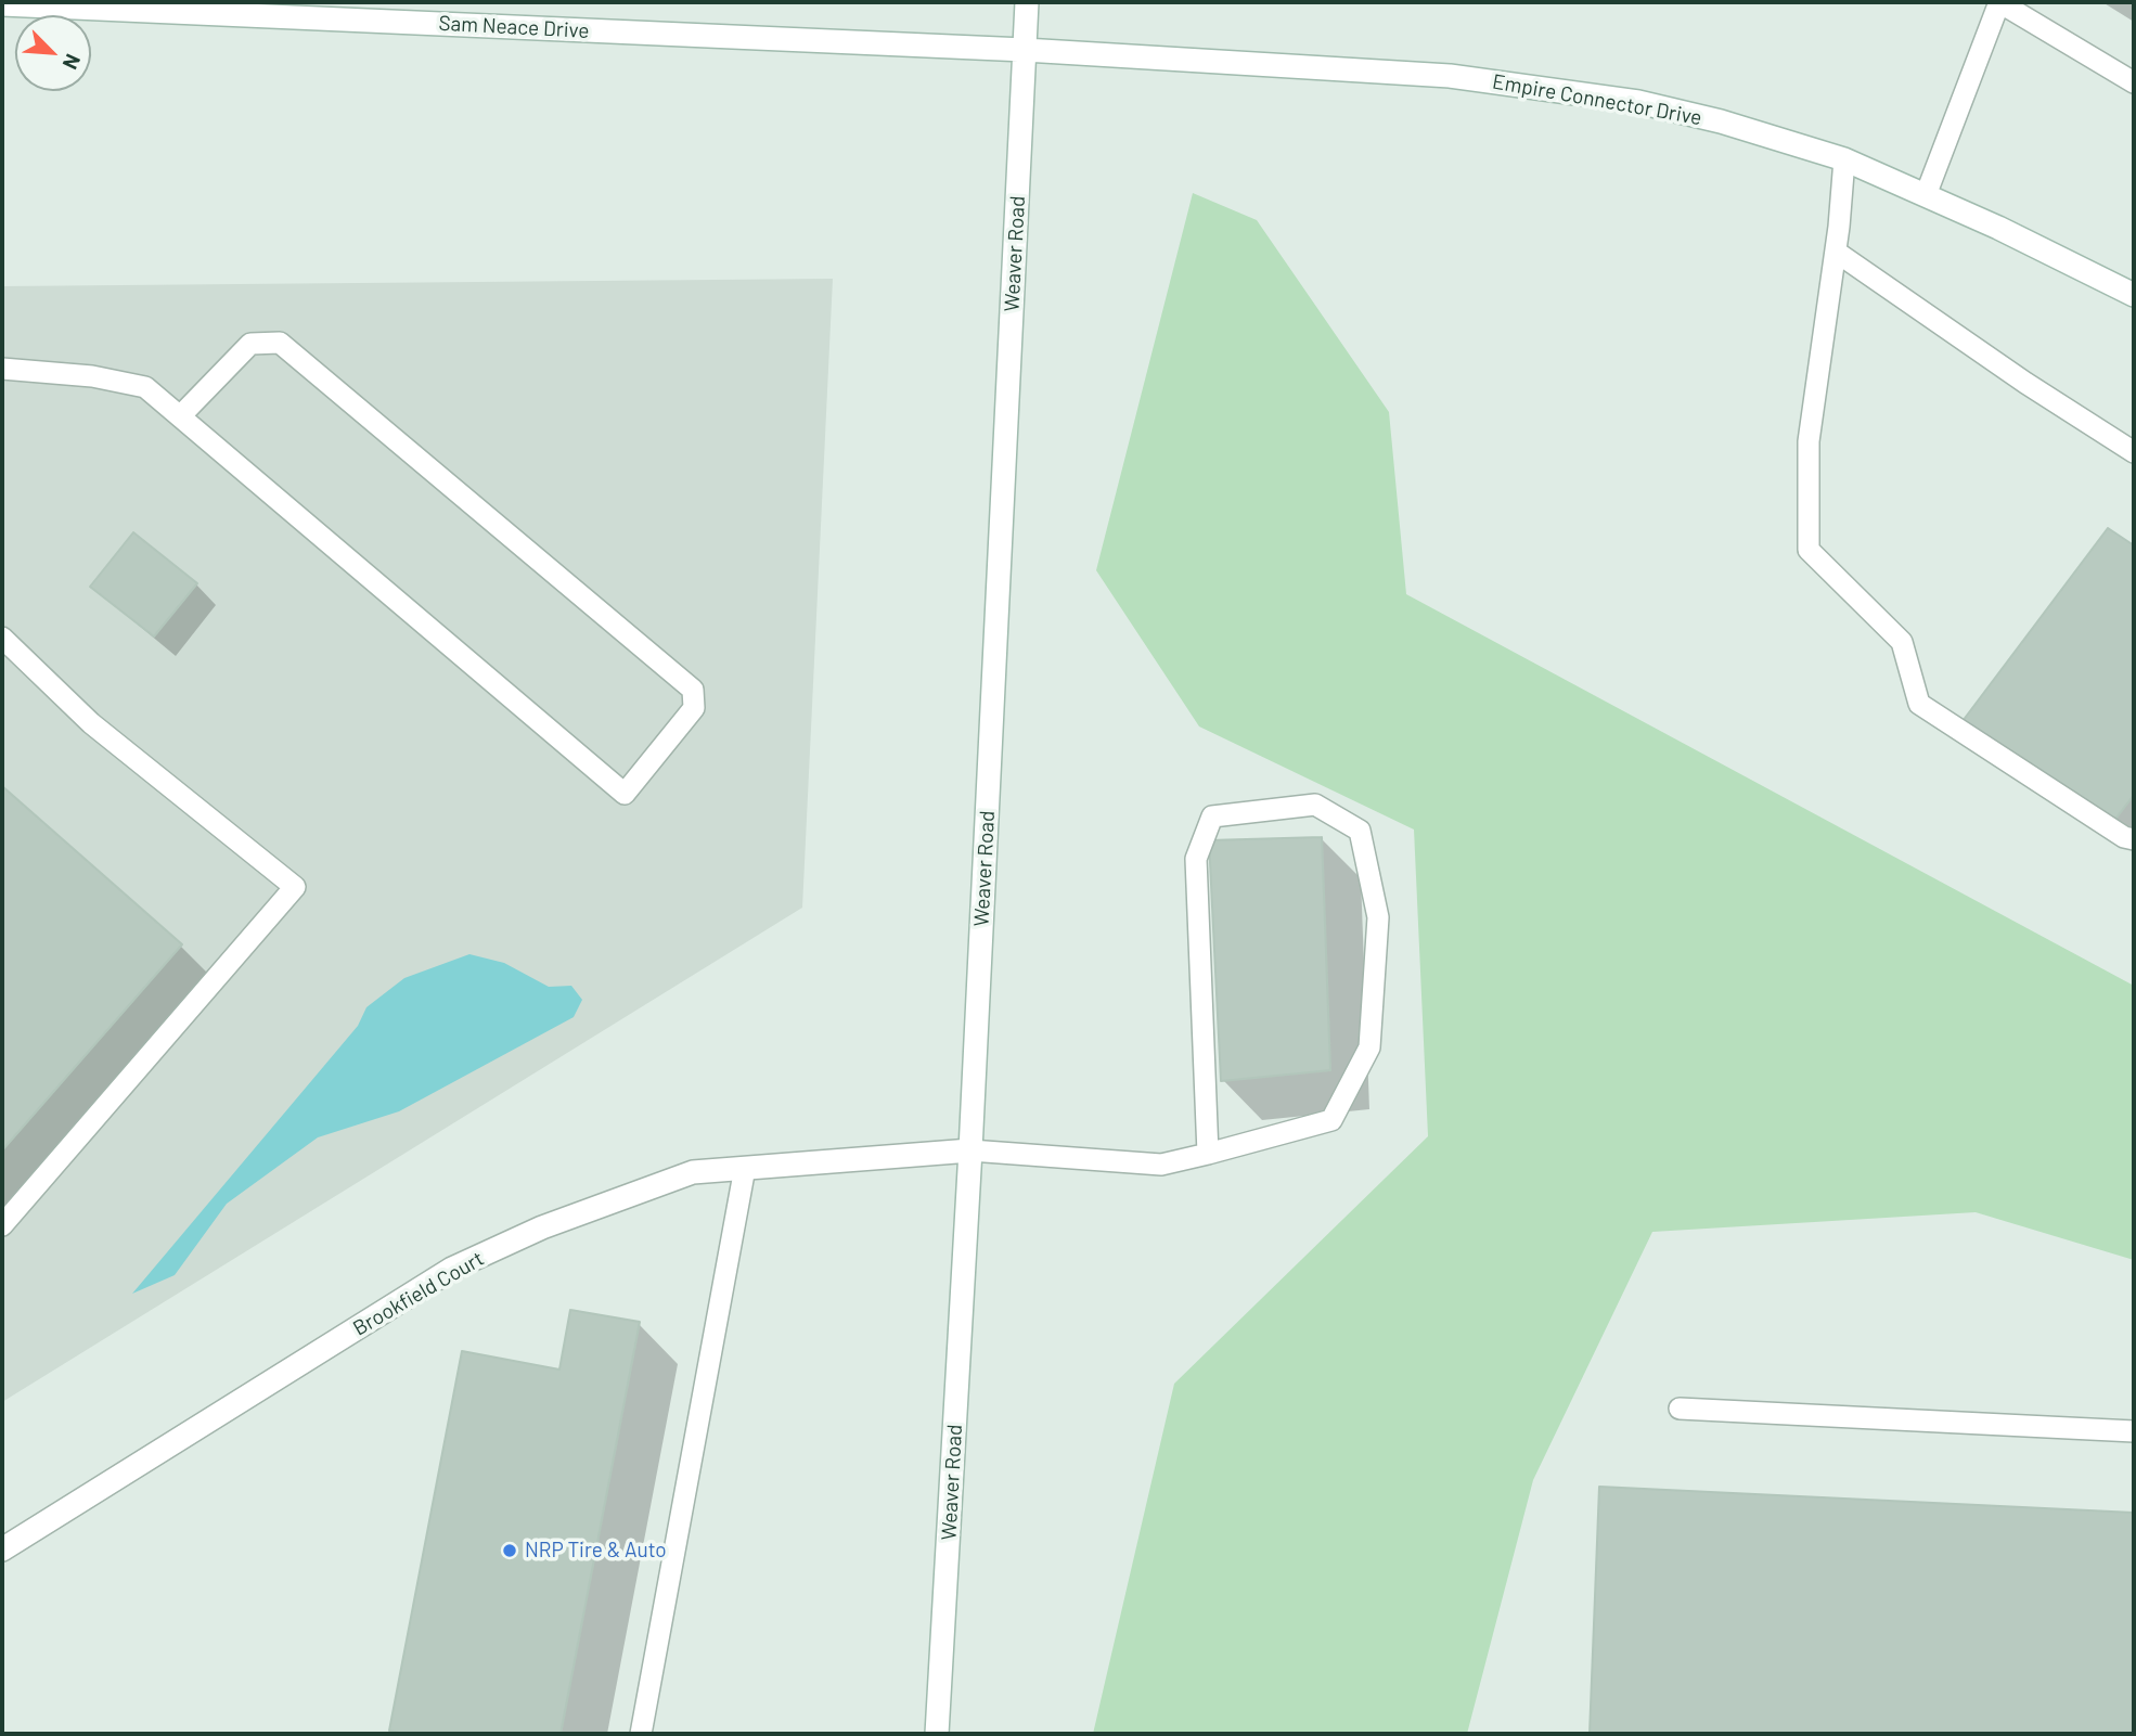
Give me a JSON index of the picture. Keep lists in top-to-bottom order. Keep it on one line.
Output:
{"streets":{"street":["Sam Neace Drive","Empire Connector Drive","Weaver Road","Brookfield Court"]},"crossings":[["Sam Neace Drive","Empire Connector Drive"],["Sam Neace Drive","Weaver Road"],["Empire Connector Drive","Weaver Road"],["Weaver Road","Brookfield Court"]],"places":["NRP Tire & Auto"],"north":"bottom right"}
